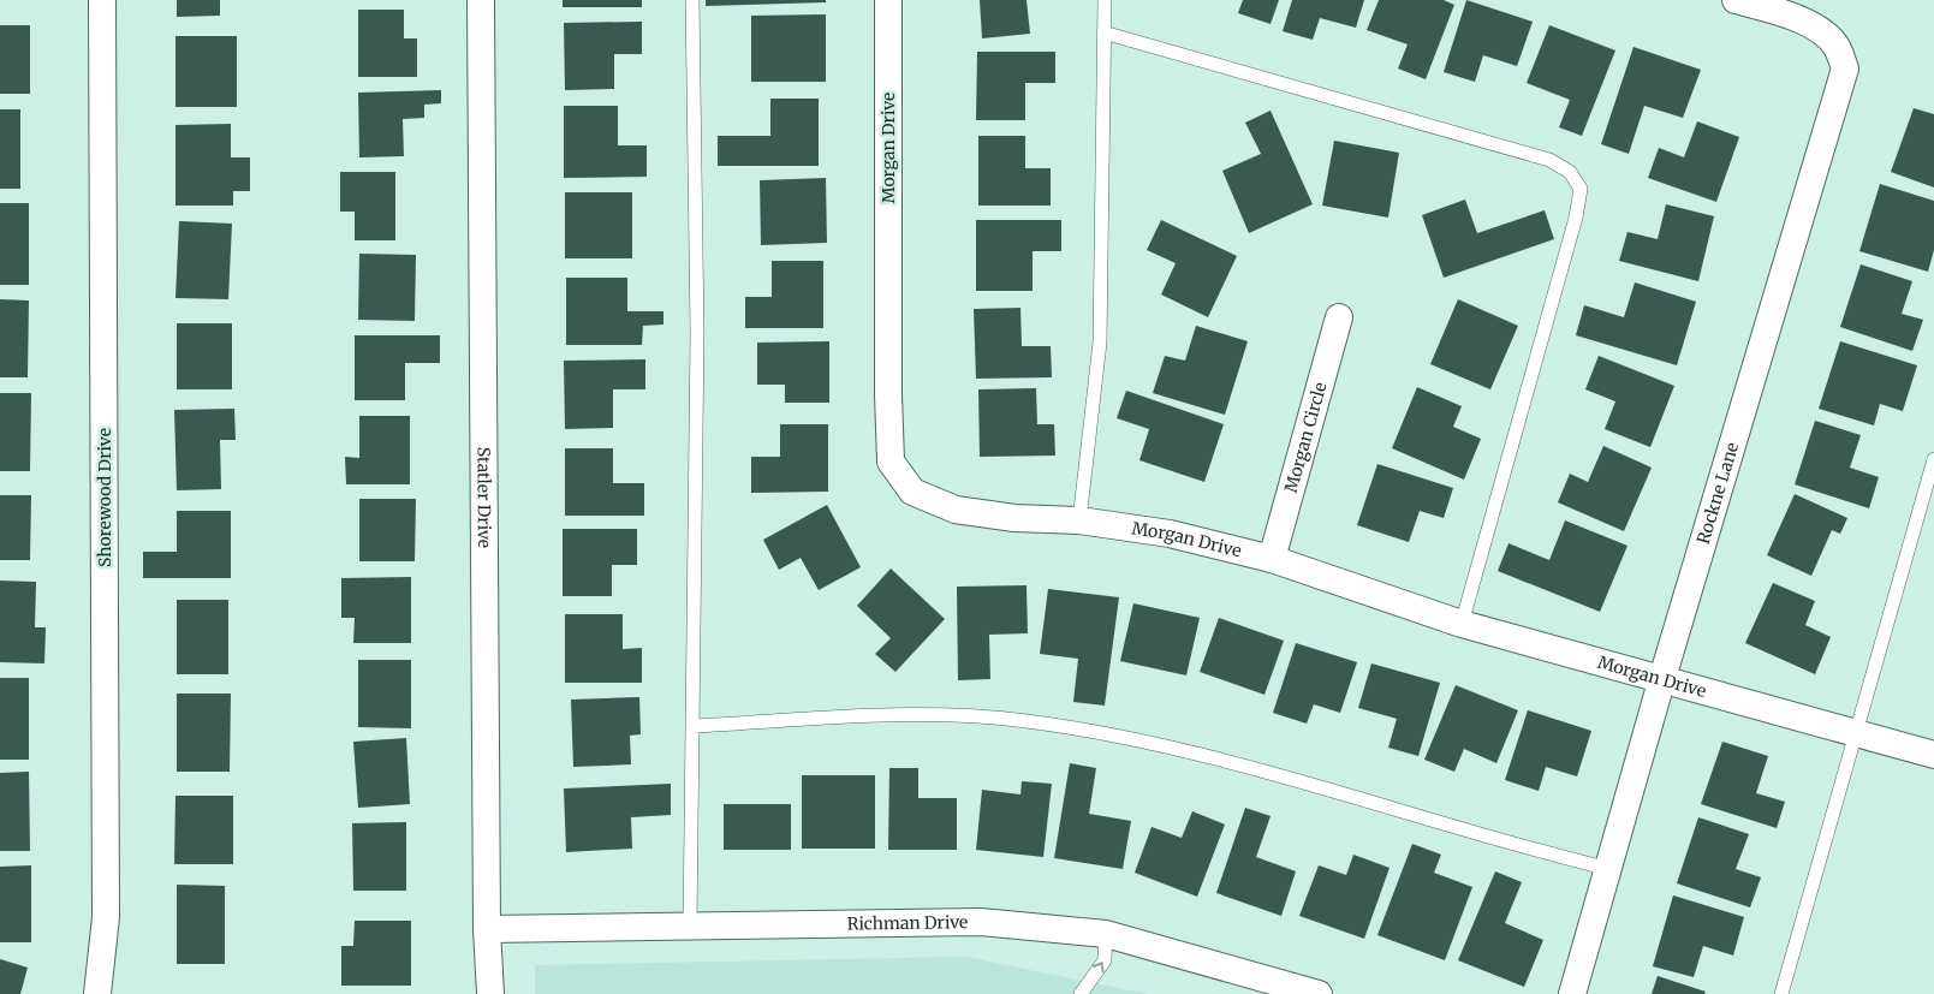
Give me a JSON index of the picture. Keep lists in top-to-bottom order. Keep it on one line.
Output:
{"streets":{"street":["Morgan Drive","Morgan Circle","Rockne Lane","Shorewood Drive","Statler Drive","Richman Drive"]},"crossings":[["Morgan Drive","Morgan Circle"],["Morgan Drive","Rockne Lane"],["Statler Drive","Richman Drive"]]}
